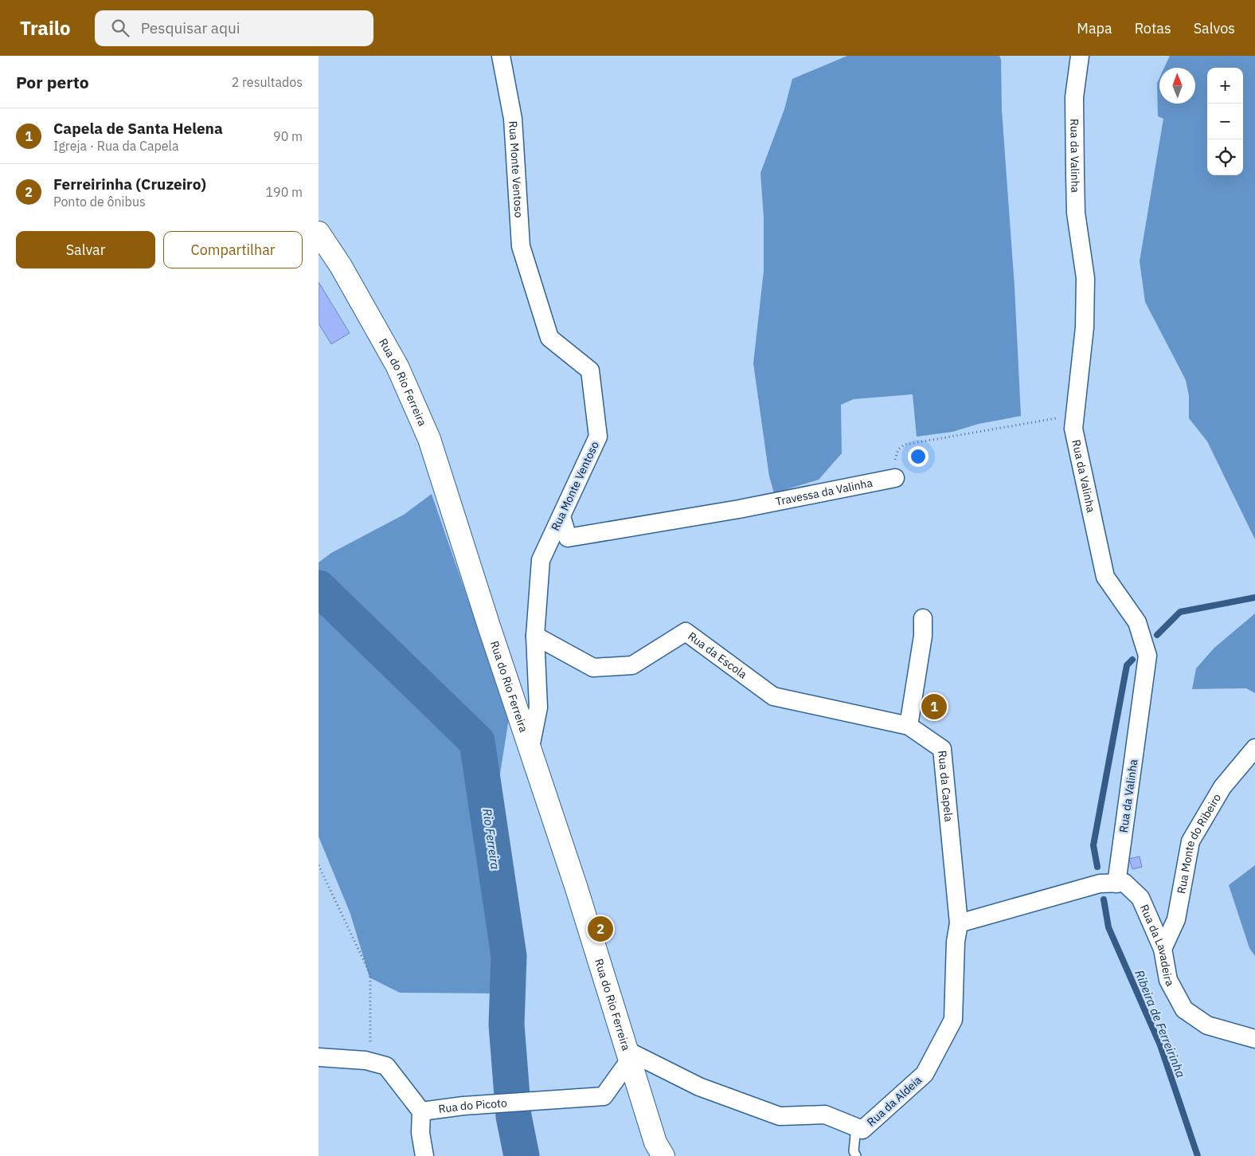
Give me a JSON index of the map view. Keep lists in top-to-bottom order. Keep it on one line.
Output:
{"streets":{"street":["Rua da Valinha","Rua Monte Ventoso","Rua do Rio Ferreira","Travessa da Valinha","Rua da Escola","Rua da Capela","Rua Monte do Ribeiro","Rua da Lavadeira","Rua da Aldeia","Rua do Picoto"]},"crossings":[["Rua da Valinha","Rua da Lavadeira"],["Rua Monte Ventoso","Rua do Rio Ferreira"],["Rua Monte Ventoso","Travessa da Valinha"],["Rua Monte Ventoso","Rua da Escola"],["Rua do Rio Ferreira","Rua da Aldeia"],["Rua do Rio Ferreira","Rua do Picoto"],["Rua da Escola","Rua da Capela"],["Rua da Capela","Rua da Lavadeira"],["Rua da Capela","Rua da Aldeia"],["Rua Monte do Ribeiro","Rua da Lavadeira"],["Rua da Lavadeira","Rua da Aldeia"],["Rua da Aldeia","Rua do Picoto"]],"water":["Rio Ferreira","Ribeira de Ferreirinha"],"north":"top","page":{"header":"Trailo","search":"Pesquisar aqui","nav":["Mapa","Rotas","Salvos"],"heading":["Por perto","2 resultados"],"map_buttons":["+","−"],"list":[{"mark":"1","name":"Capela de Santa Helena","note":"Igreja · Rua da Capela","value":"90 m"},{"mark":"2","name":"Ferreirinha (Cruzeiro)","note":"Ponto de ônibus","value":"190 m"}],"buttons":["Salvar","Compartilhar"],"pins":["1","2"]}}
